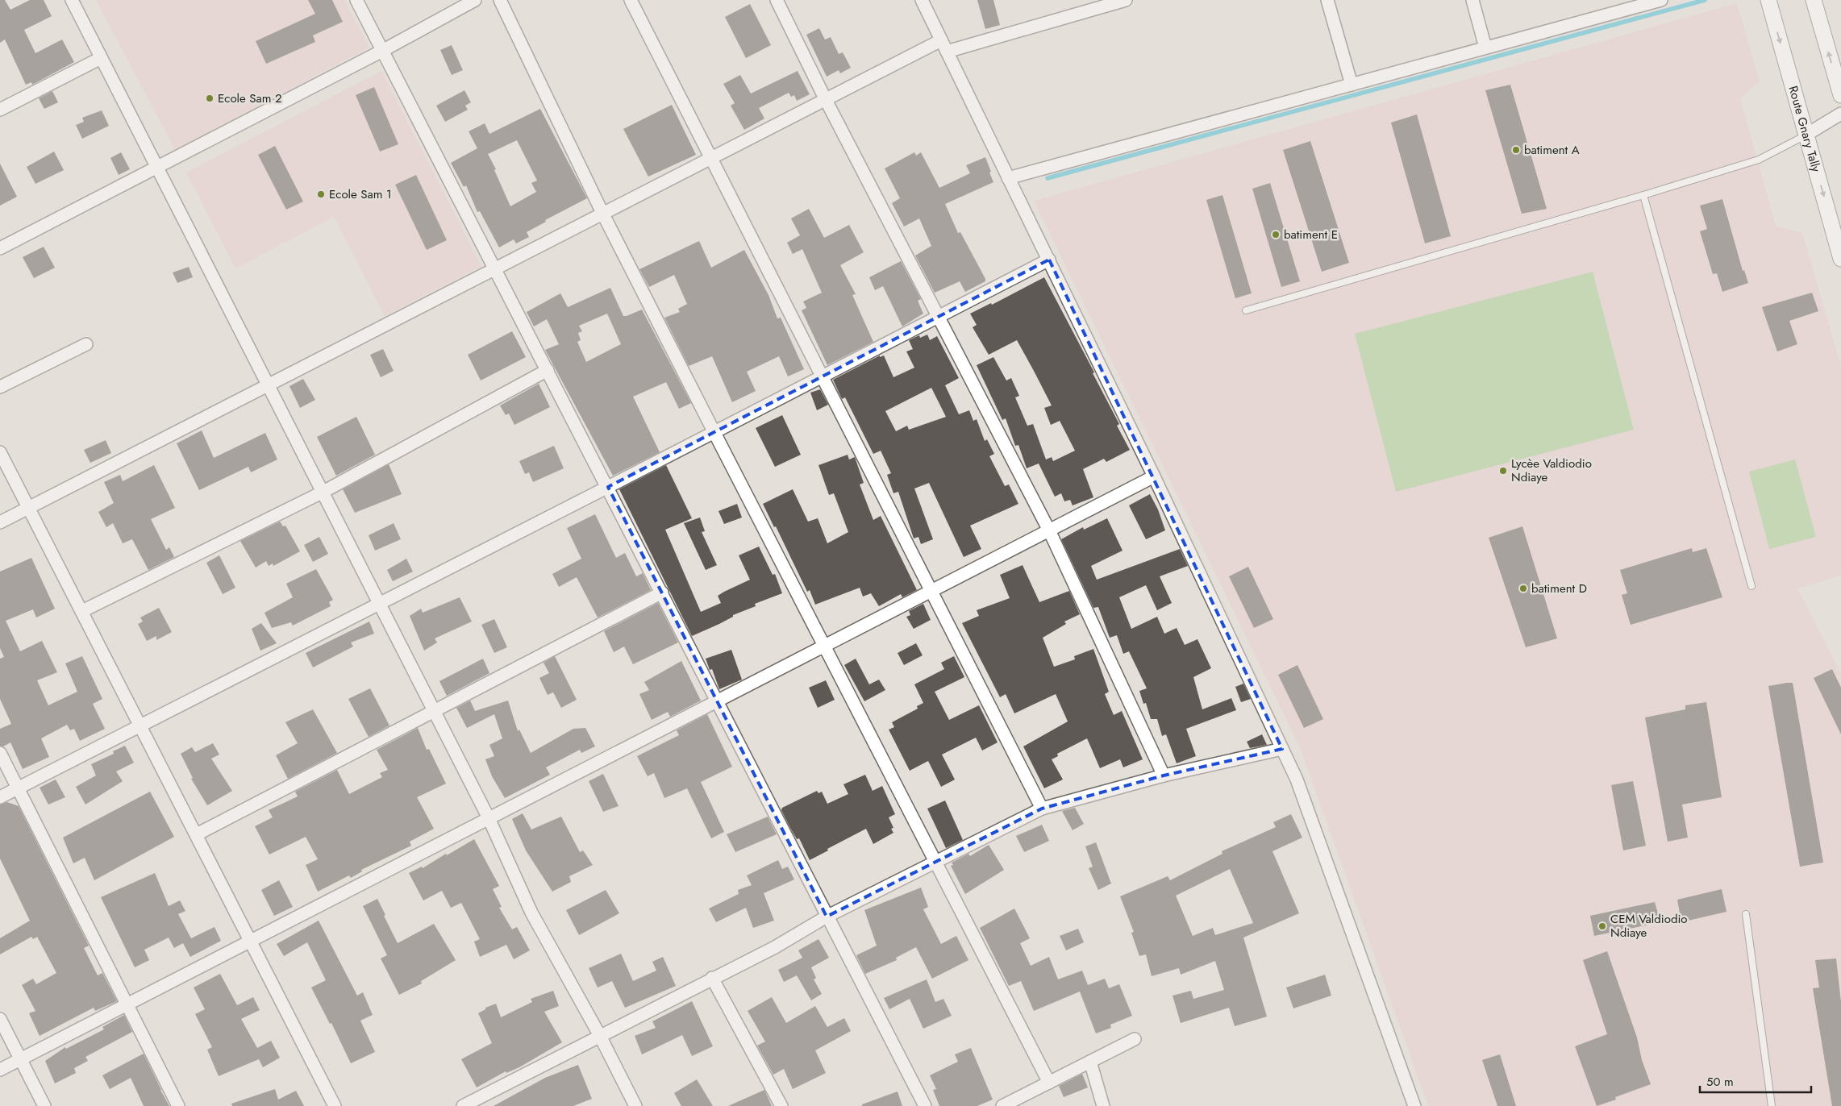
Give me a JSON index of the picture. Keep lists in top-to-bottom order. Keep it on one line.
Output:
{"streets":{"street":["Route Gnary Tally"]},"places":["Ecole Sam 2","batiment A","Ecole Sam 1","batiment E","Lycèe Valdiodio Ndiaye","batiment D","CEM Valdiodio Ndiaye"],"scale_bar":"50 m"}
